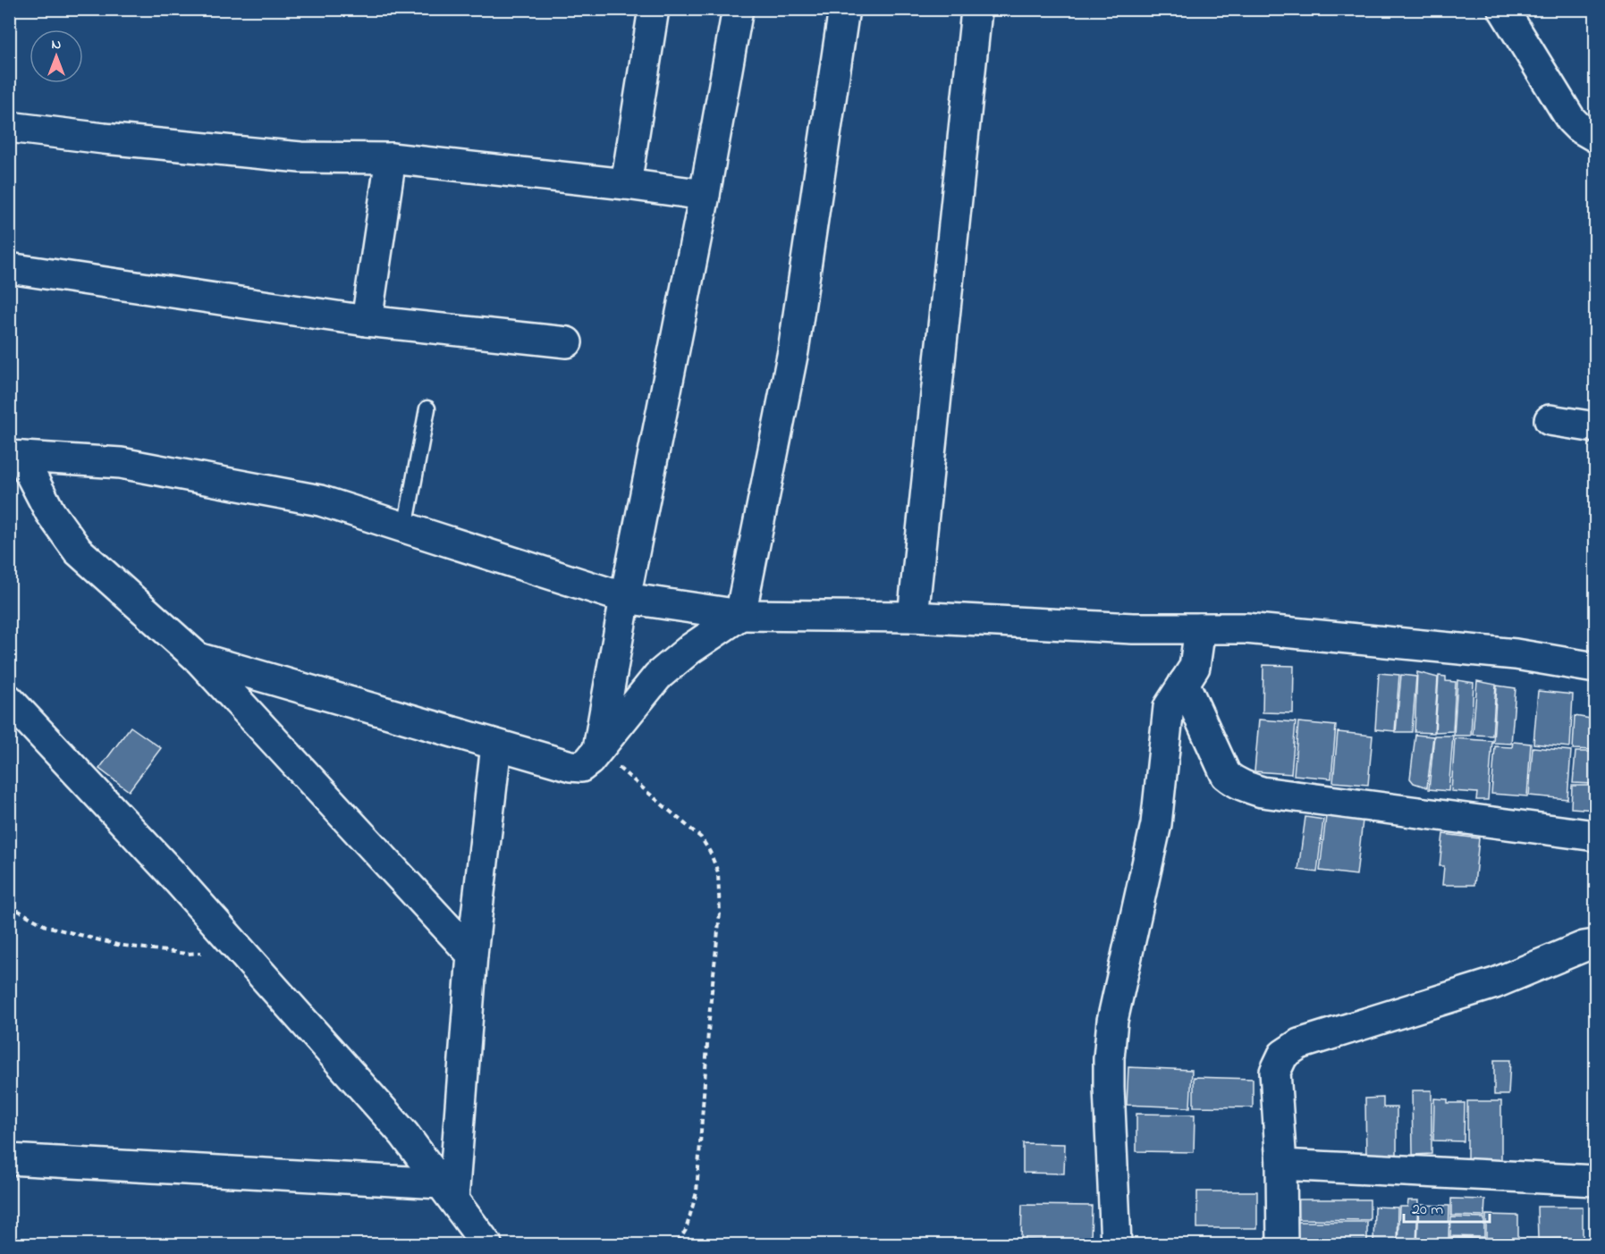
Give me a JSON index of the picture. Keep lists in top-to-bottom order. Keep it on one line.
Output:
{"scale_bar":"20 m","north":"top"}
